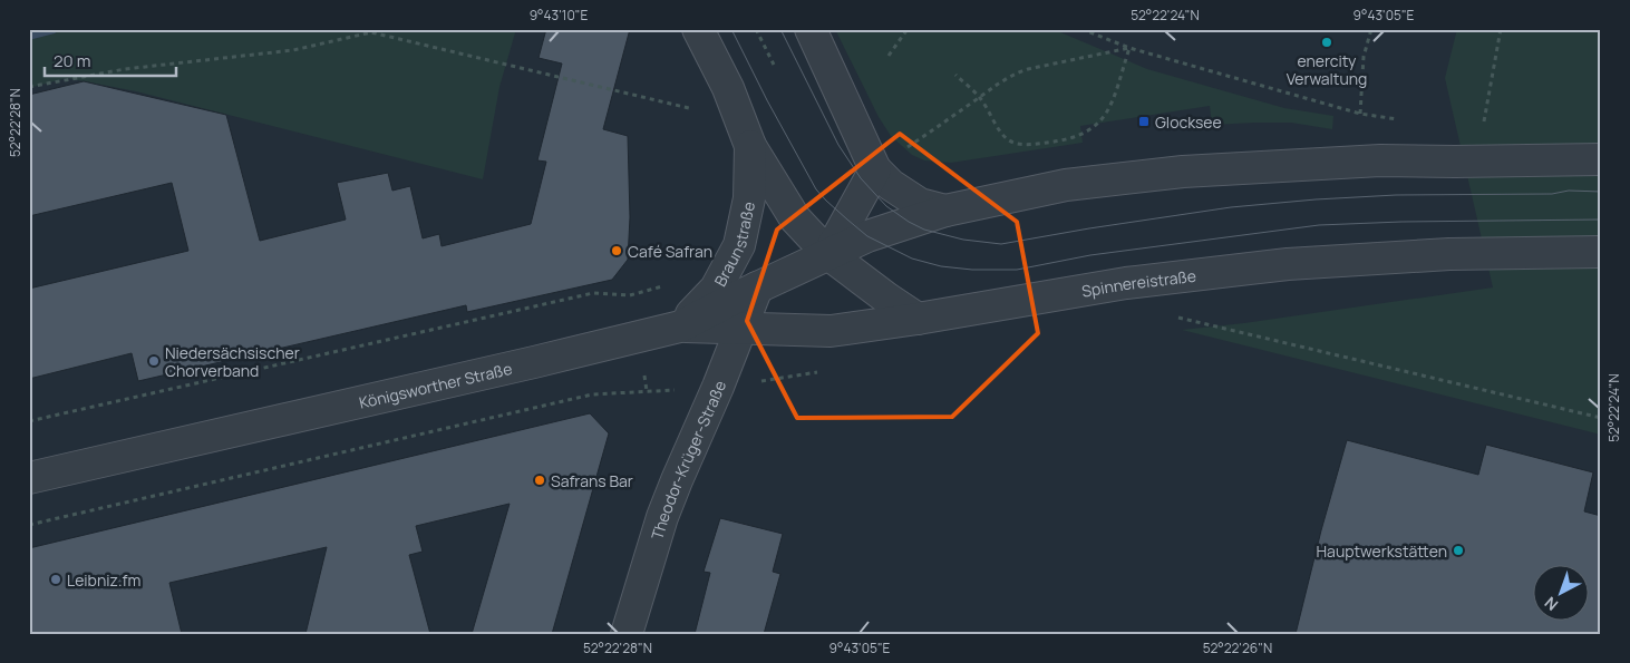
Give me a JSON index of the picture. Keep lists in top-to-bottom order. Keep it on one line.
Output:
{"streets":{"street":["Braunstraße","Spinnereistraße","Königsworther Straße","Theodor-Krüger-Straße"]},"crossings":[["Braunstraße","Spinnereistraße"],["Braunstraße","Königsworther Straße"],["Spinnereistraße","Königsworther Straße"],["Spinnereistraße","Theodor-Krüger-Straße"],["Königsworther Straße","Theodor-Krüger-Straße"]],"places":{"other":["enercity Verwaltung","Café Safran","Niedersächsischer Chorverband","Safrans Bar","Hauptwerkstätten","Leibniz.fm"],"transit":["Glocksee"]},"scale_bar":"20 m","north":"bottom left","coordinates":["9°43'10\"E","52°22'24\"N","9°43'05\"E","52°22'28\"N","52°22'26\"N"]}
